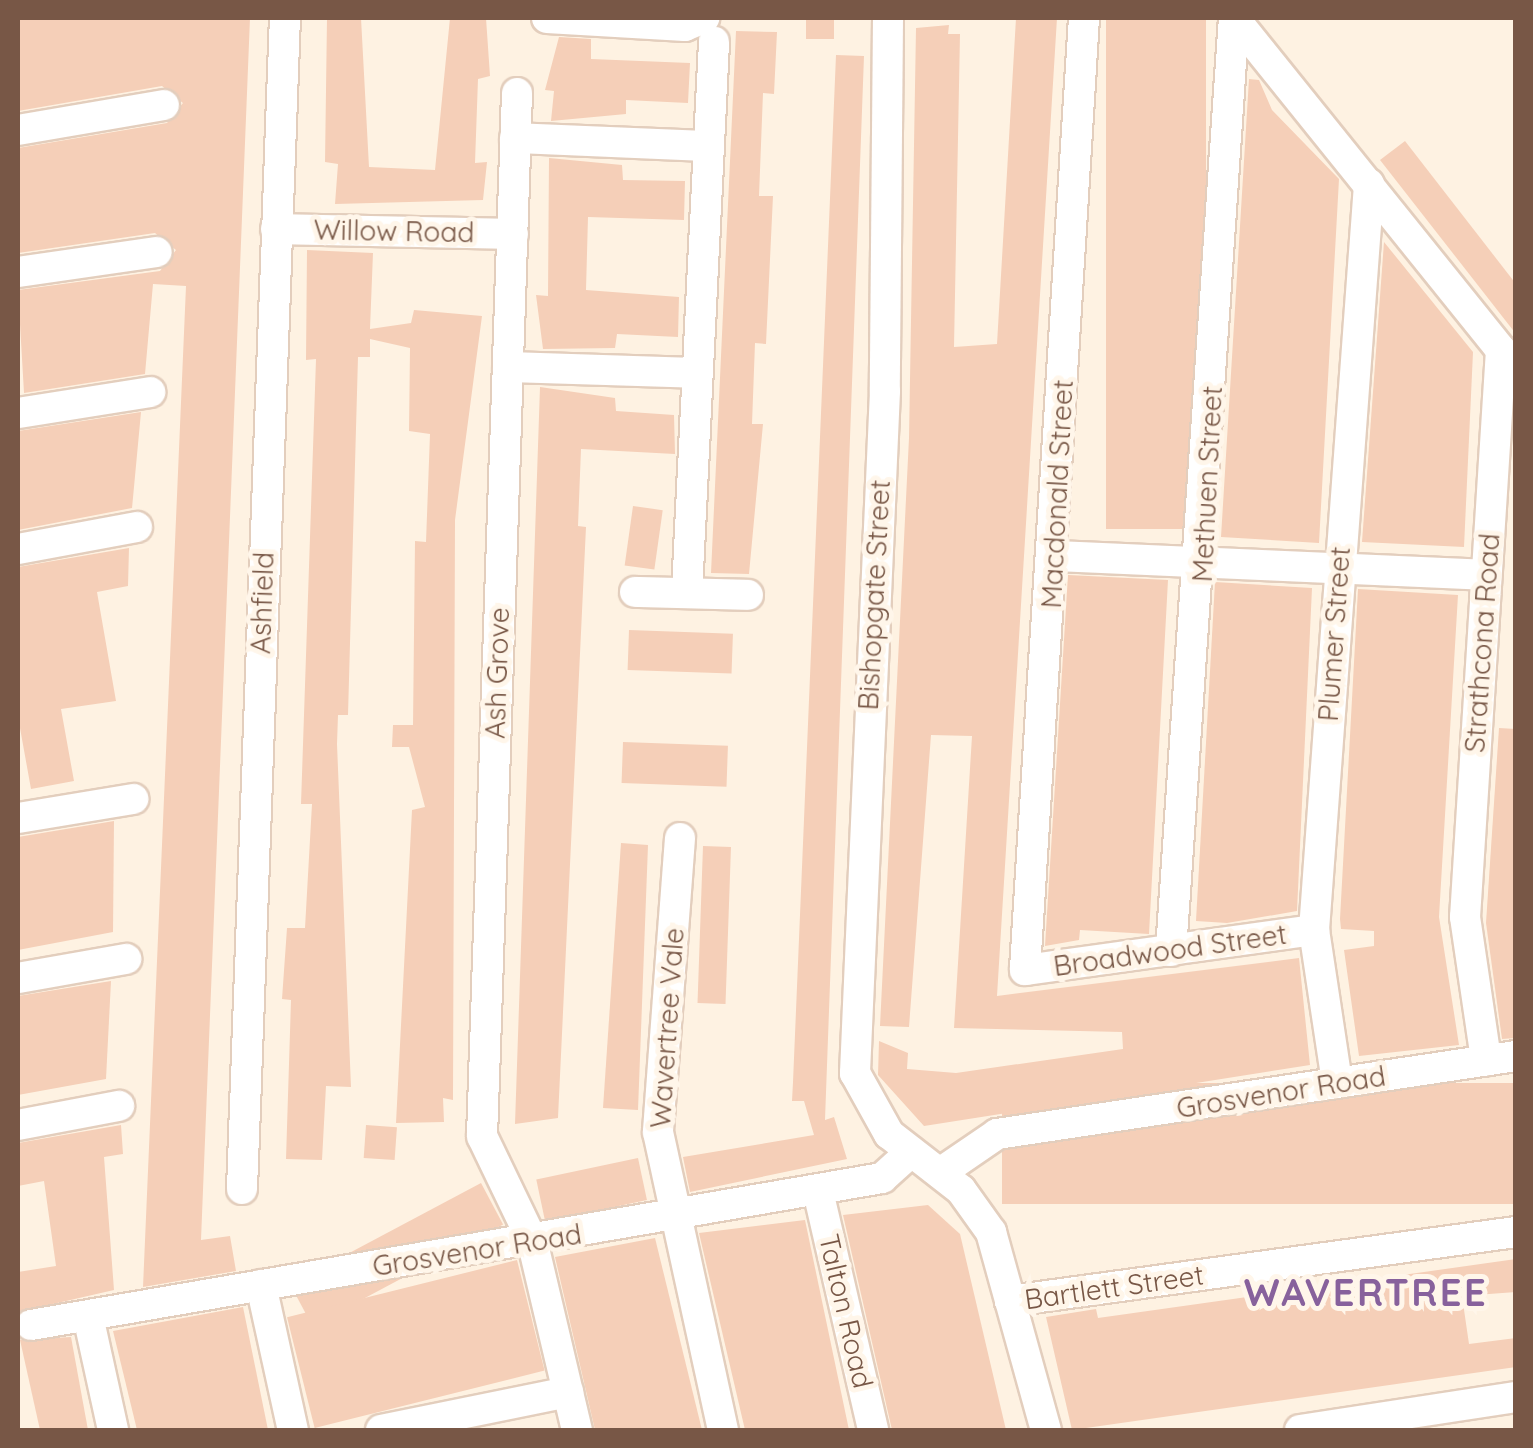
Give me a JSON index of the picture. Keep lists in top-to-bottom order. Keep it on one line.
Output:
{"streets":{"street":["Willow Road","Methuen Street","Macdonald Street","Bishopgate Street","Ashfield","Plumer Street","Strathcona Road","Ash Grove","Broadwood Street","Wavertree Vale","Grosvenor Road","Bartlett Street","Talton Road"]},"crossings":[["Willow Road","Ashfield"],["Willow Road","Ash Grove"],["Methuen Street","Strathcona Road"],["Methuen Street","Broadwood Street"],["Macdonald Street","Broadwood Street"],["Bishopgate Street","Grosvenor Road"],["Bishopgate Street","Bartlett Street"],["Plumer Street","Strathcona Road"],["Plumer Street","Broadwood Street"],["Plumer Street","Grosvenor Road"],["Strathcona Road","Grosvenor Road"],["Ash Grove","Grosvenor Road"],["Wavertree Vale","Grosvenor Road"],["Grosvenor Road","Talton Road"]],"districts":["WAVERTREE"]}
